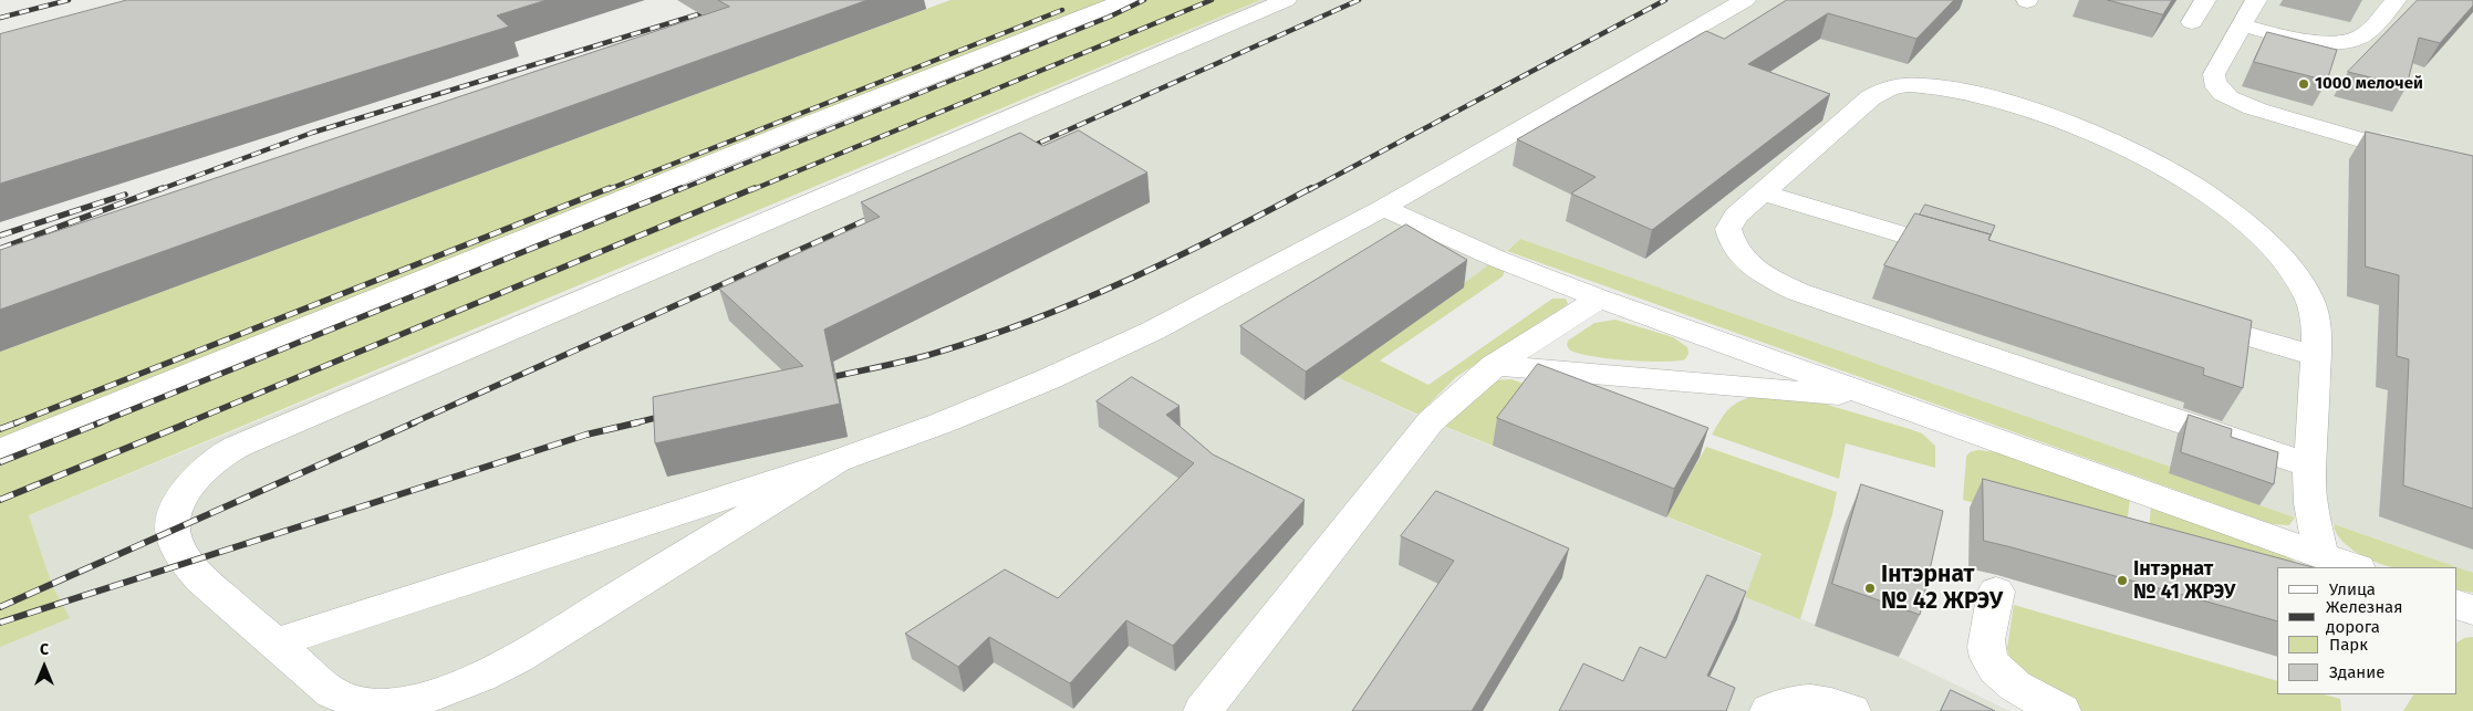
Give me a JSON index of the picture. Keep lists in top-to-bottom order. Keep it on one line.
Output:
{"places":["1000 мелочей","Інтэрнат № 41 ЖРЭУ","Інтэрнат № 42 ЖРЭУ"],"legend":["Улица","Железная дорога","Парк","Здание"],"north":"top"}
